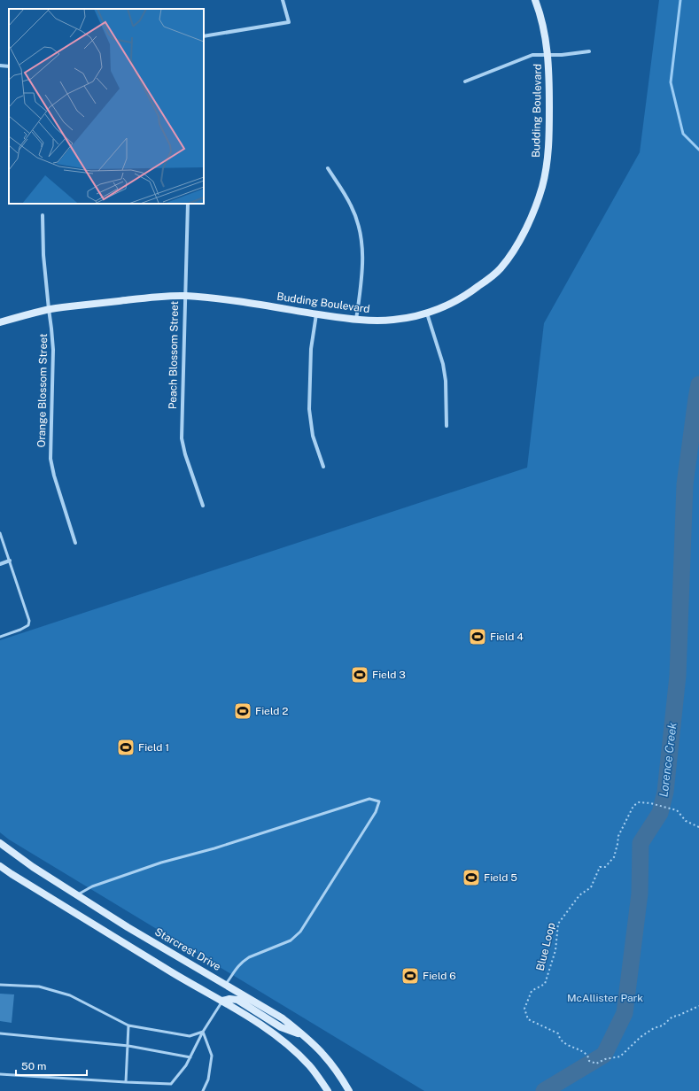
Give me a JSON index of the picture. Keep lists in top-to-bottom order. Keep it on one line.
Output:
{"streets":{"main road":["Budding Boulevard","Starcrest Drive"],"street":["Peach Blossom Street","Orange Blossom Street"],"path":["Blue Loop"]},"crossings":[["Budding Boulevard","Peach Blossom Street"],["Budding Boulevard","Orange Blossom Street"]],"water":["Lorence Creek"],"parks":["McAllister Park"],"places":{"sports":["Field 4","Field 3","Field 2","Field 1","Field 5","Field 6"]},"scale_bar":"50 m"}
